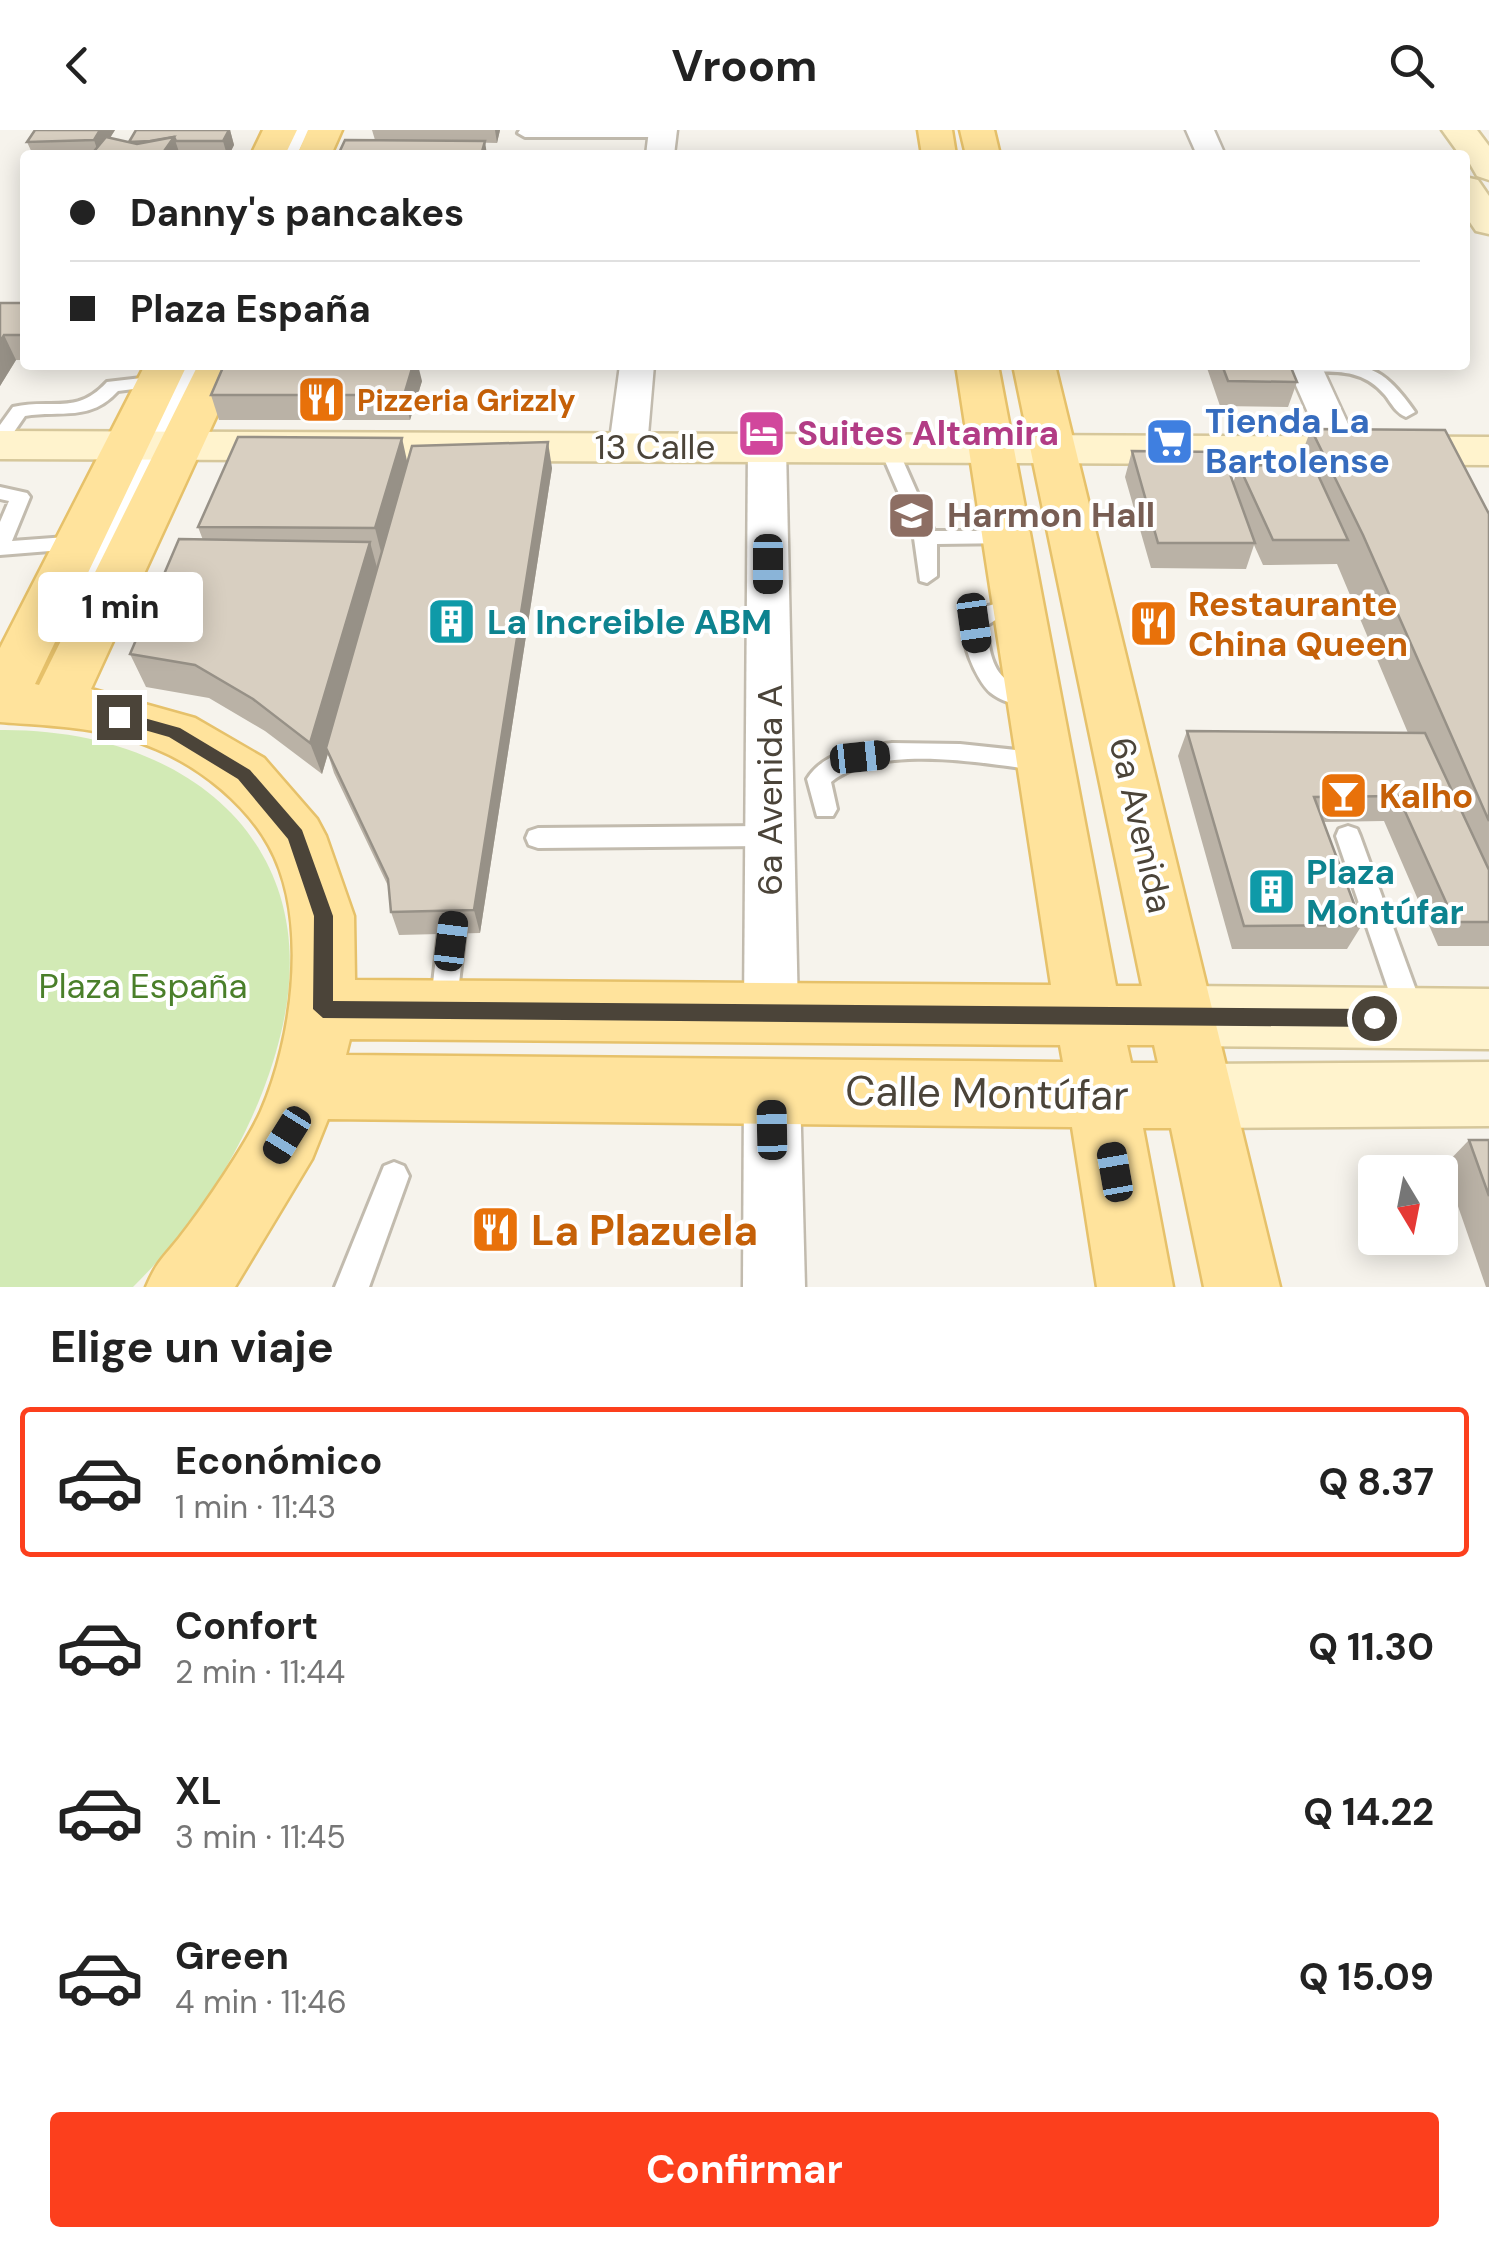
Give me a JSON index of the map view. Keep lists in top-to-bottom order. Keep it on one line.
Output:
{"streets":{"main road":["6a Avenida","Calle Montúfar"],"street":["13 Calle","6a Avenida A"]},"crossings":[["13 Calle","6a Avenida A"],["13 Calle","6a Avenida"],["6a Avenida A","Calle Montúfar"],["6a Avenida","Calle Montúfar"]],"parks":["Plaza España"],"places":{"restaurant":["Pizzeria Grizzly","Restaurante China Queen","La Plazuela"],"hotel":["Suites Altamira"],"supermarket":["Tienda La Bartolense"],"school or university":["Harmon Hall"],"building":["La Increible ABM","Plaza Montúfar"],"bar":["Kalho"]},"north":"bottom","page":{"header":"Vroom","banner":["Danny's pancakes","Plaza España"],"bubble":"1 min","heading":"Elige un viaje","list":[{"name":"Económico","note":"1 min · 11:43","value":"Q 8.37"},{"name":"Confort","note":"2 min · 11:44","value":"Q 11.30"},{"name":"XL","note":"3 min · 11:45","value":"Q 14.22"},{"name":"Green","note":"4 min · 11:46","value":"Q 15.09"}],"buttons":"Confirmar"}}
